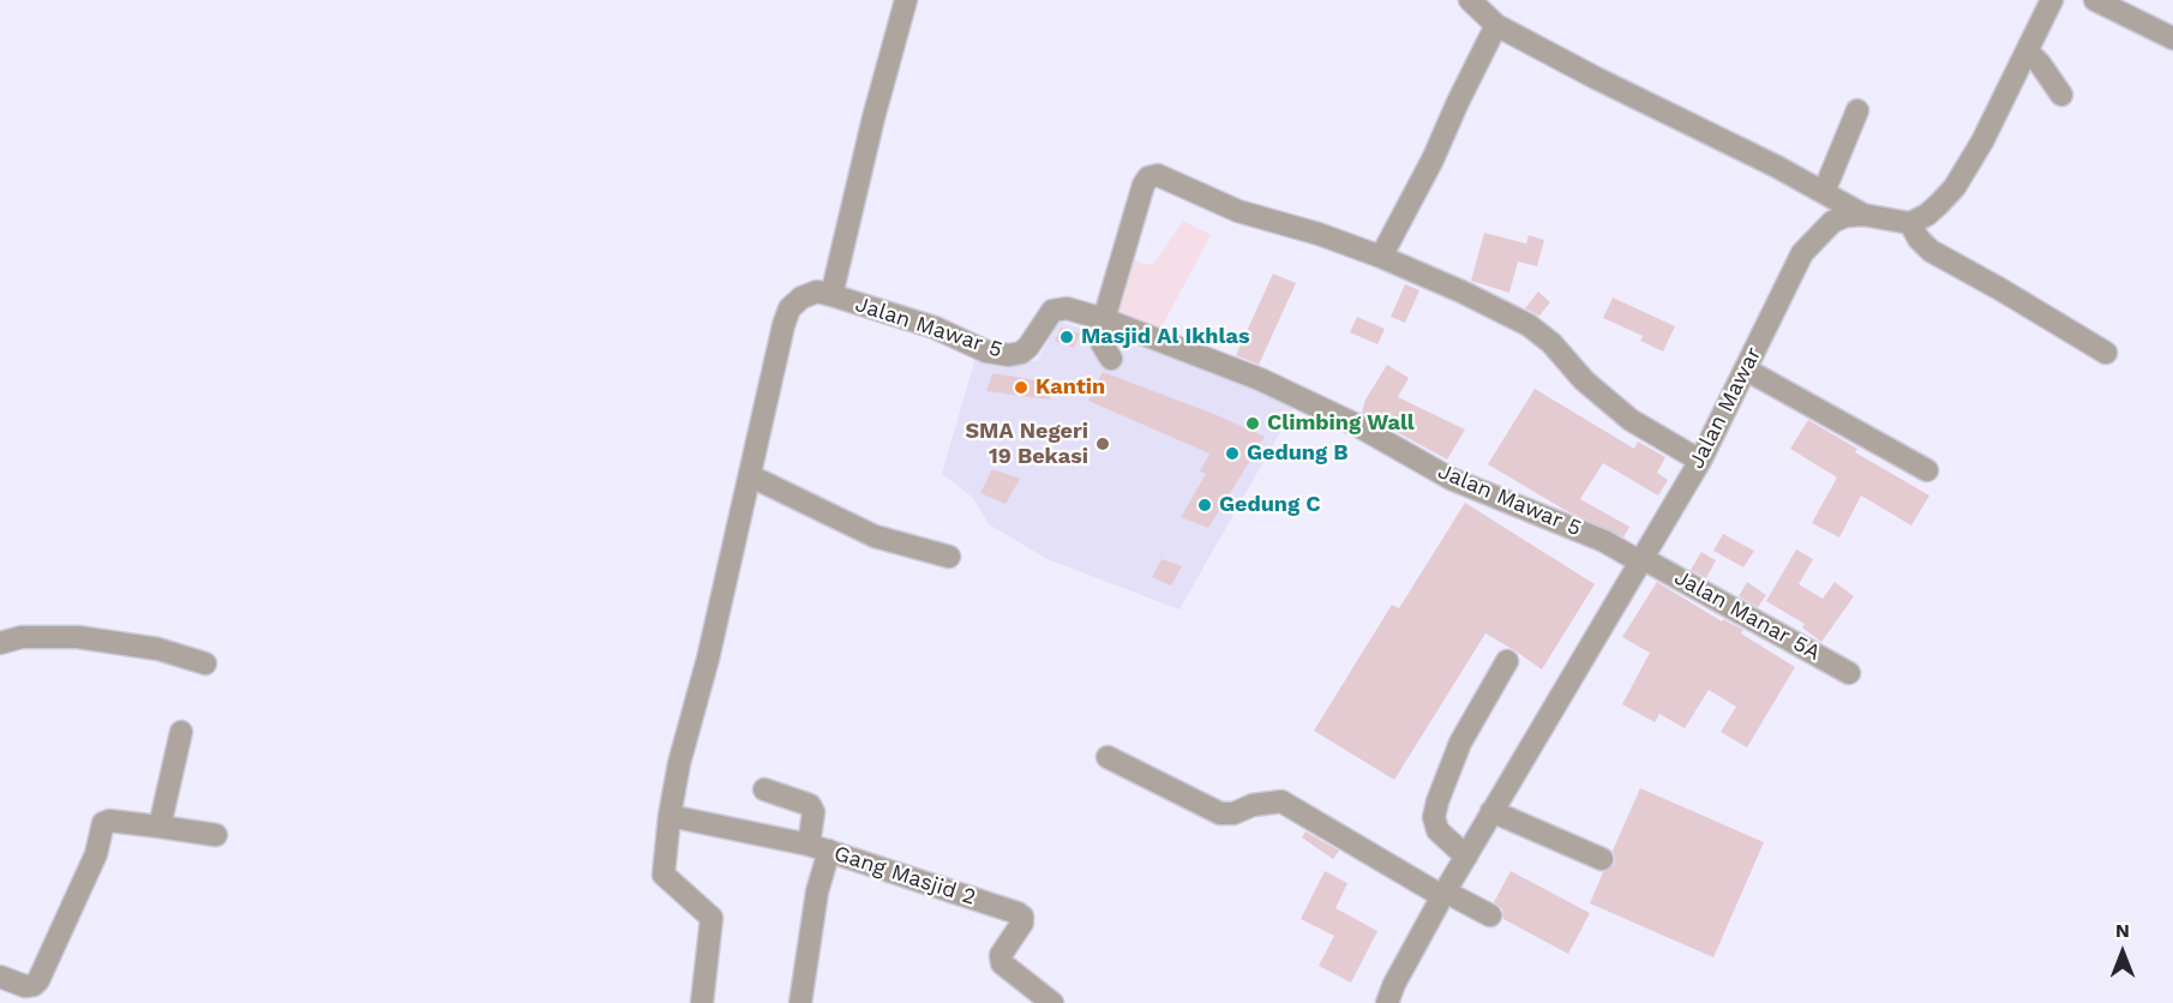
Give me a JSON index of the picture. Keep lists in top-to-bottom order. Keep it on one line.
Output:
{"streets":{"street":["Jalan Mawar 5","Jalan Mawar","Jalan Manar 5A","Gang Masjid 2"]},"crossings":[["Jalan Mawar 5","Jalan Mawar"],["Jalan Mawar 5","Jalan Manar 5A"],["Jalan Mawar","Jalan Manar 5A"]],"places":["Masjid Al Ikhlas","Kantin","Climbing Wall","SMA Negeri 19 Bekasi","Gedung B","Gedung C"],"north":"top"}
